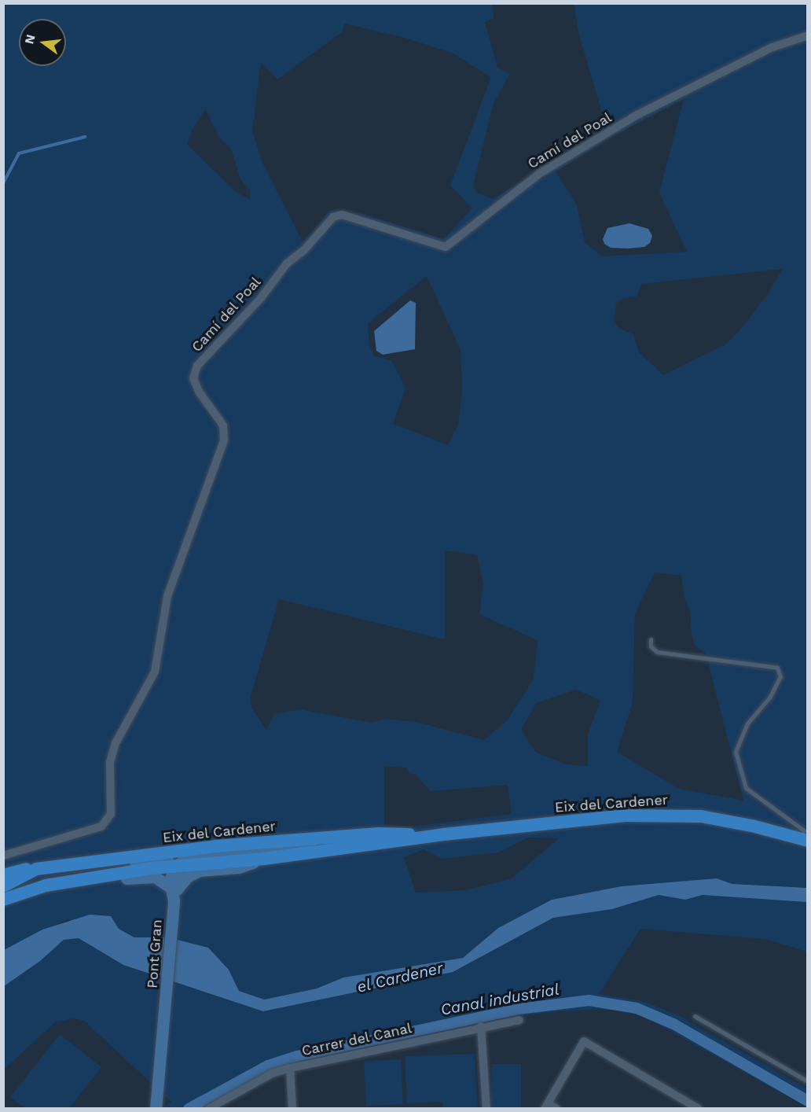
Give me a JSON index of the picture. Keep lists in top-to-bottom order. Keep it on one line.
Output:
{"streets":{"main road":["Eix del Cardener"],"street":["Camí del Poal","Pont Gran","Carrer del Canal"]},"crossings":[["Eix del Cardener","Pont Gran"]],"water":["el Cardener","Canal industrial"],"north":"left"}
